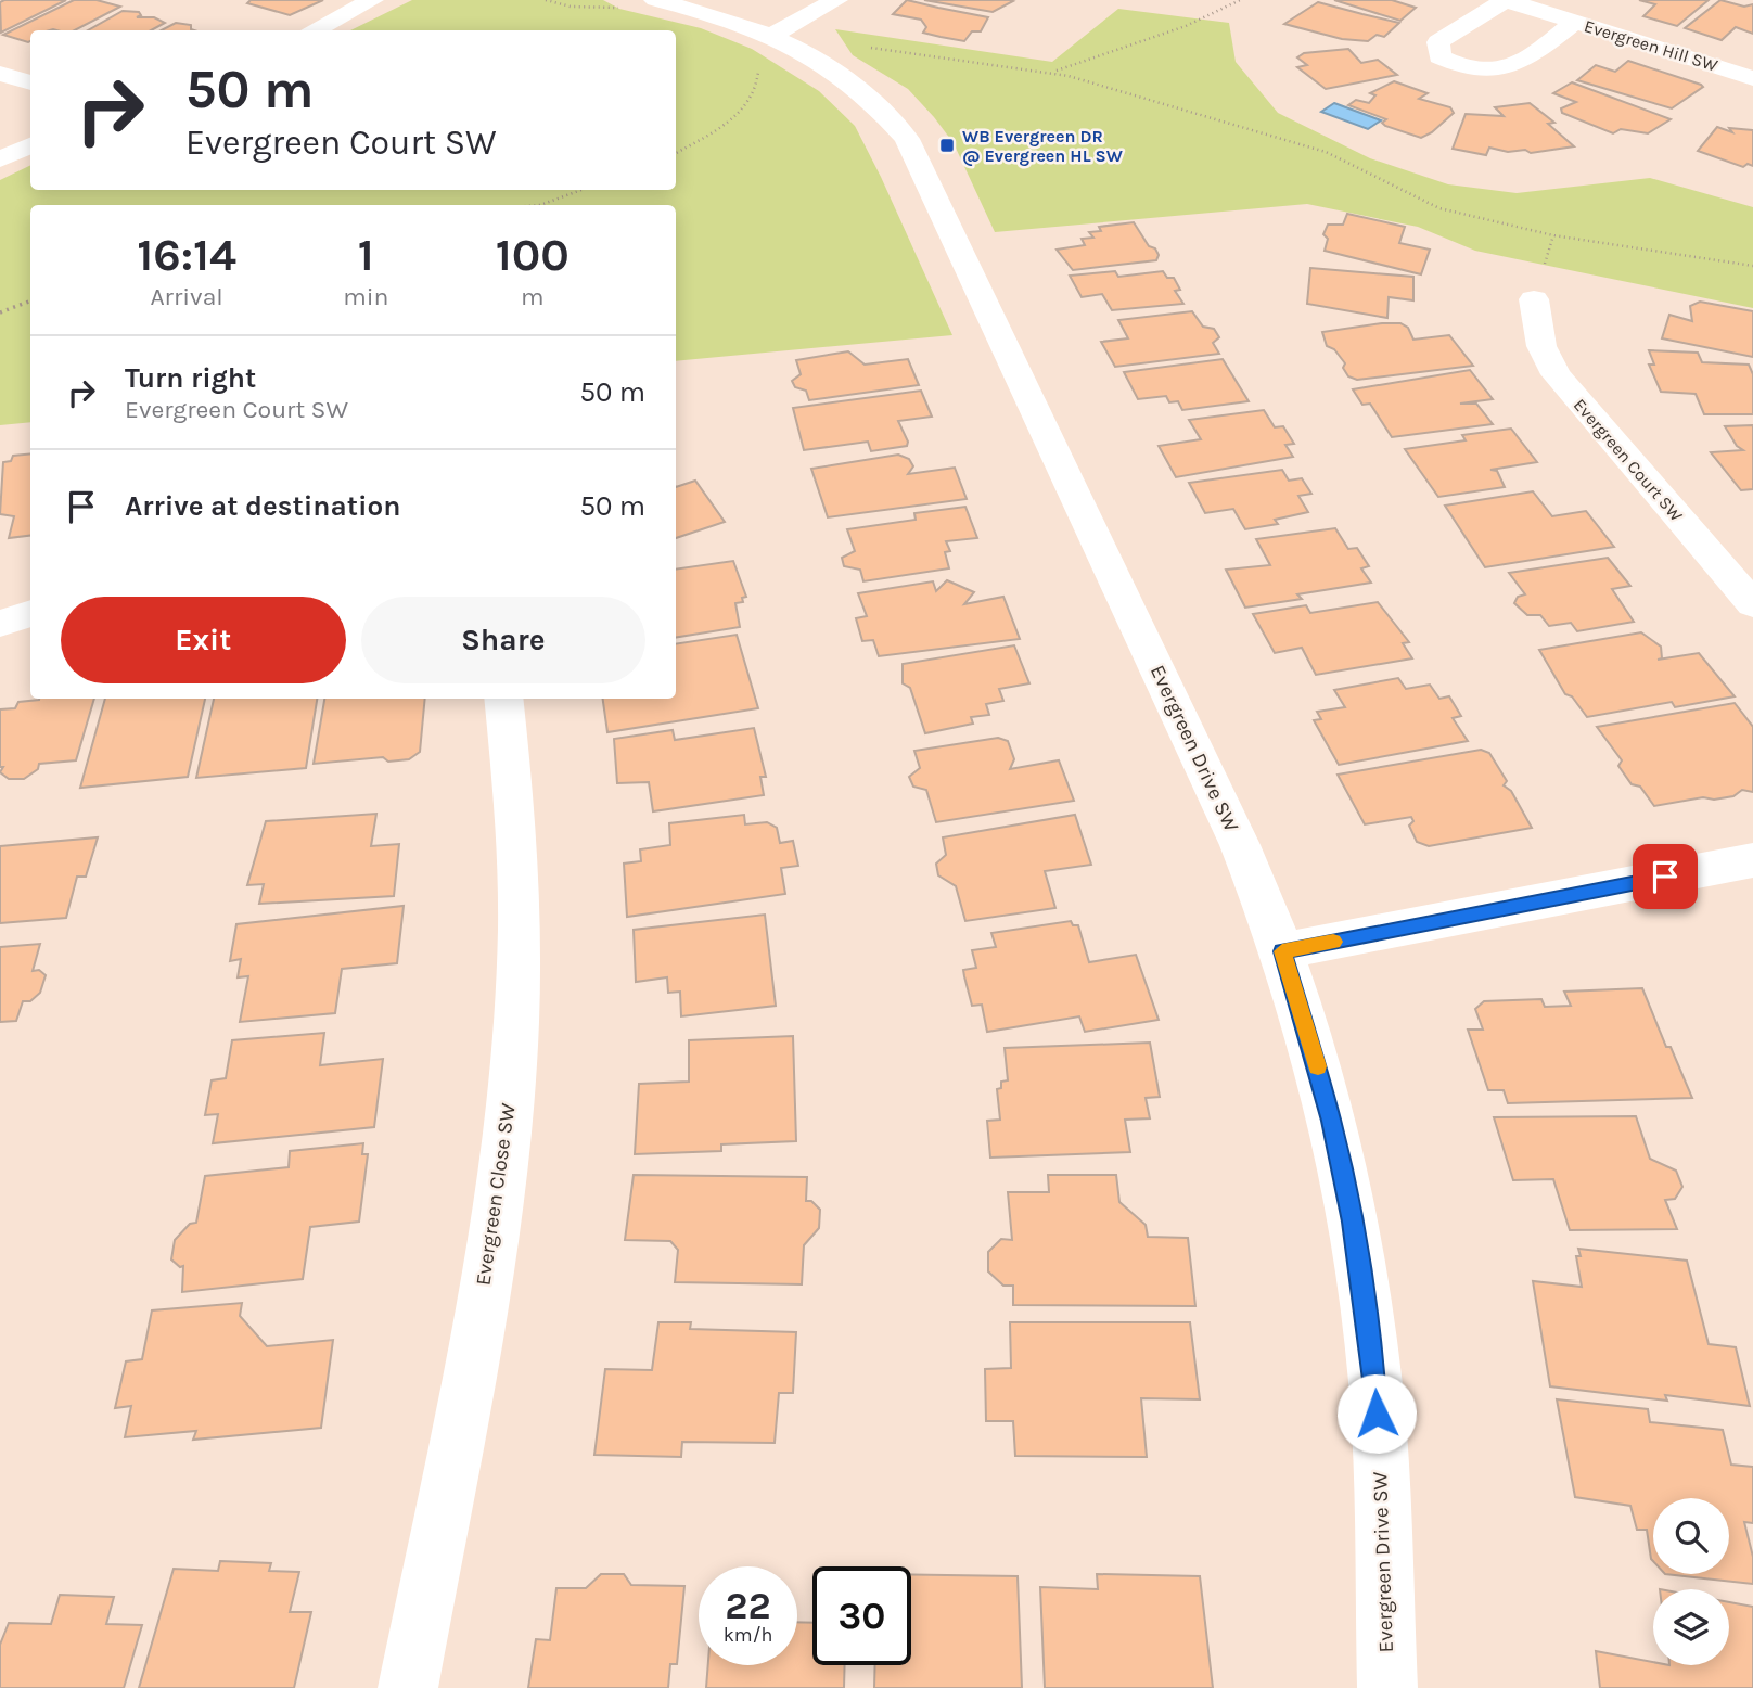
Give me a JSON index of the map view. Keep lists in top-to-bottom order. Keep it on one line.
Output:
{"streets":{"street":["Evergreen Hill SW","Evergreen Court SW","Evergreen Drive SW","Evergreen Close SW"]},"places":{"transit":["WB Evergreen DR @ Evergreen HL SW"]},"page":{"turn":["50 m","Evergreen Court SW"],"eta":["16:14","Arrival","1","min","100","m"],"list":[{"name":"Turn right","note":"Evergreen Court SW","value":"50 m"},{"name":"Arrive at destination","value":"50 m"}],"buttons":["Exit","Share"],"speed":"22 km/h","limit":"30"}}
